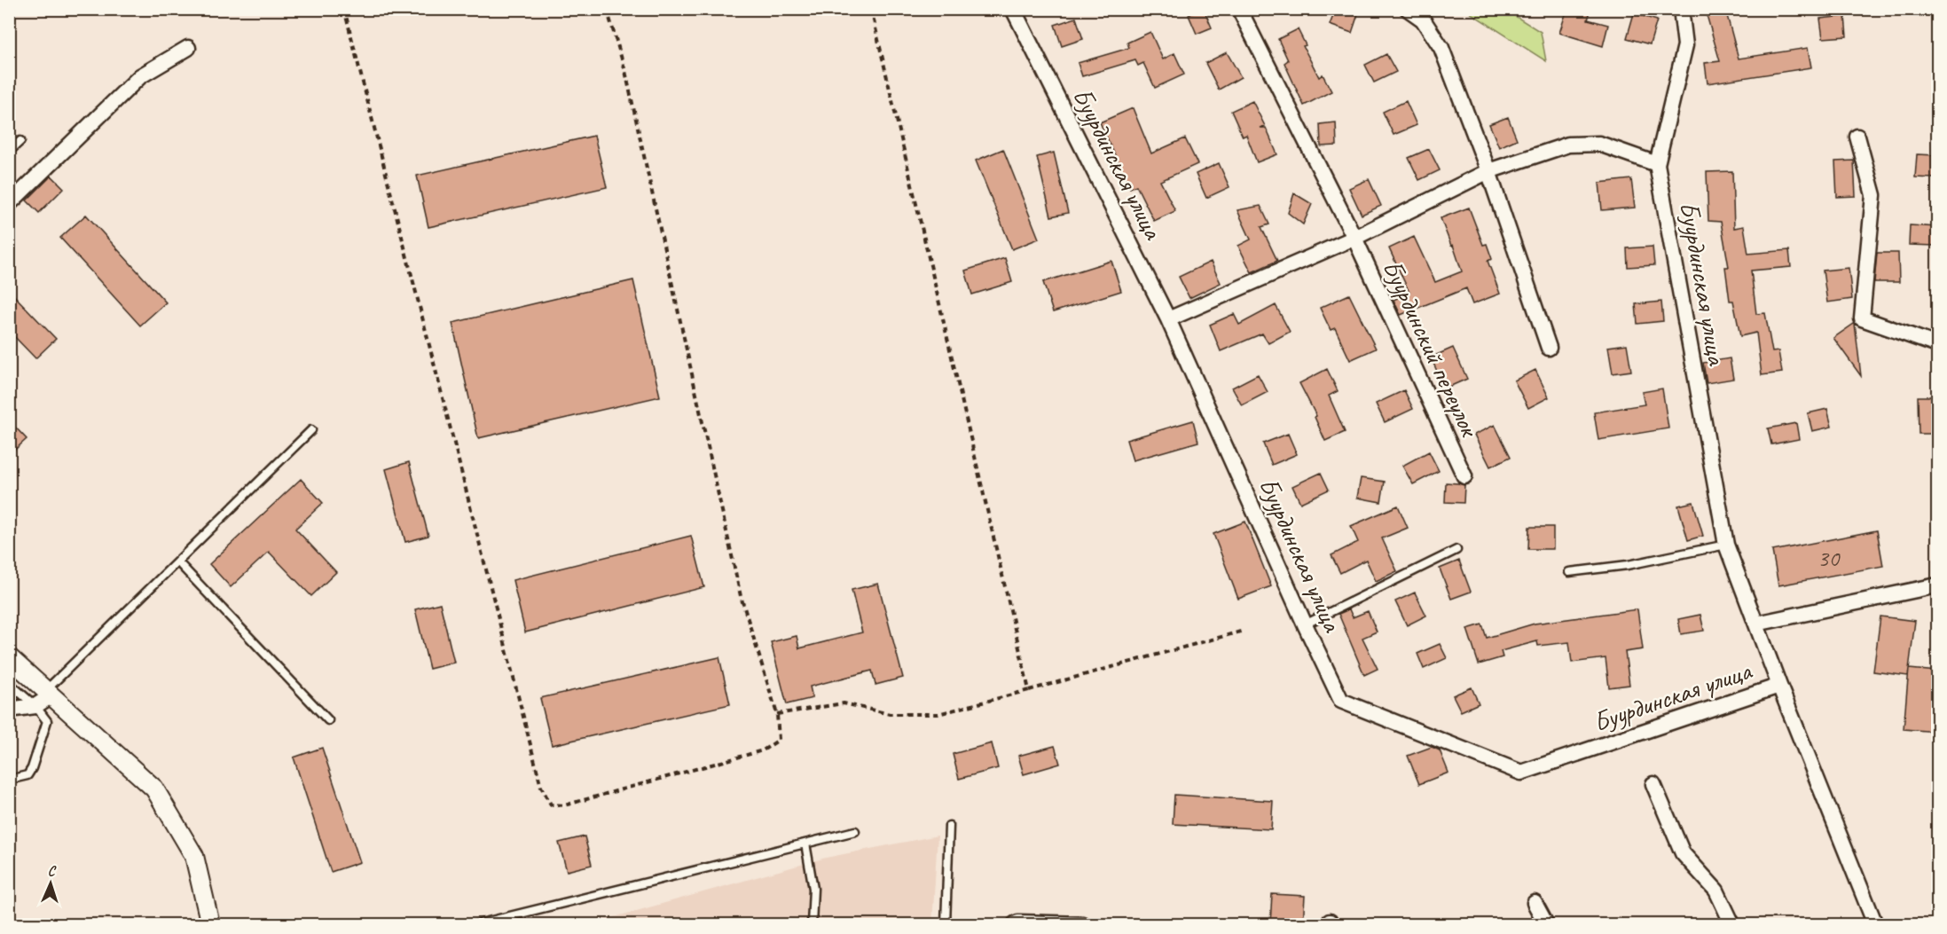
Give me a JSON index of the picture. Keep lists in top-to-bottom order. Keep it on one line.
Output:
{"streets":{"street":["Буурдинская улица","Буурдинский переулок"]},"crossings":[["Буурдинская улица","Буурдинский переулок"]],"house_numbers":["30"],"north":"top"}
